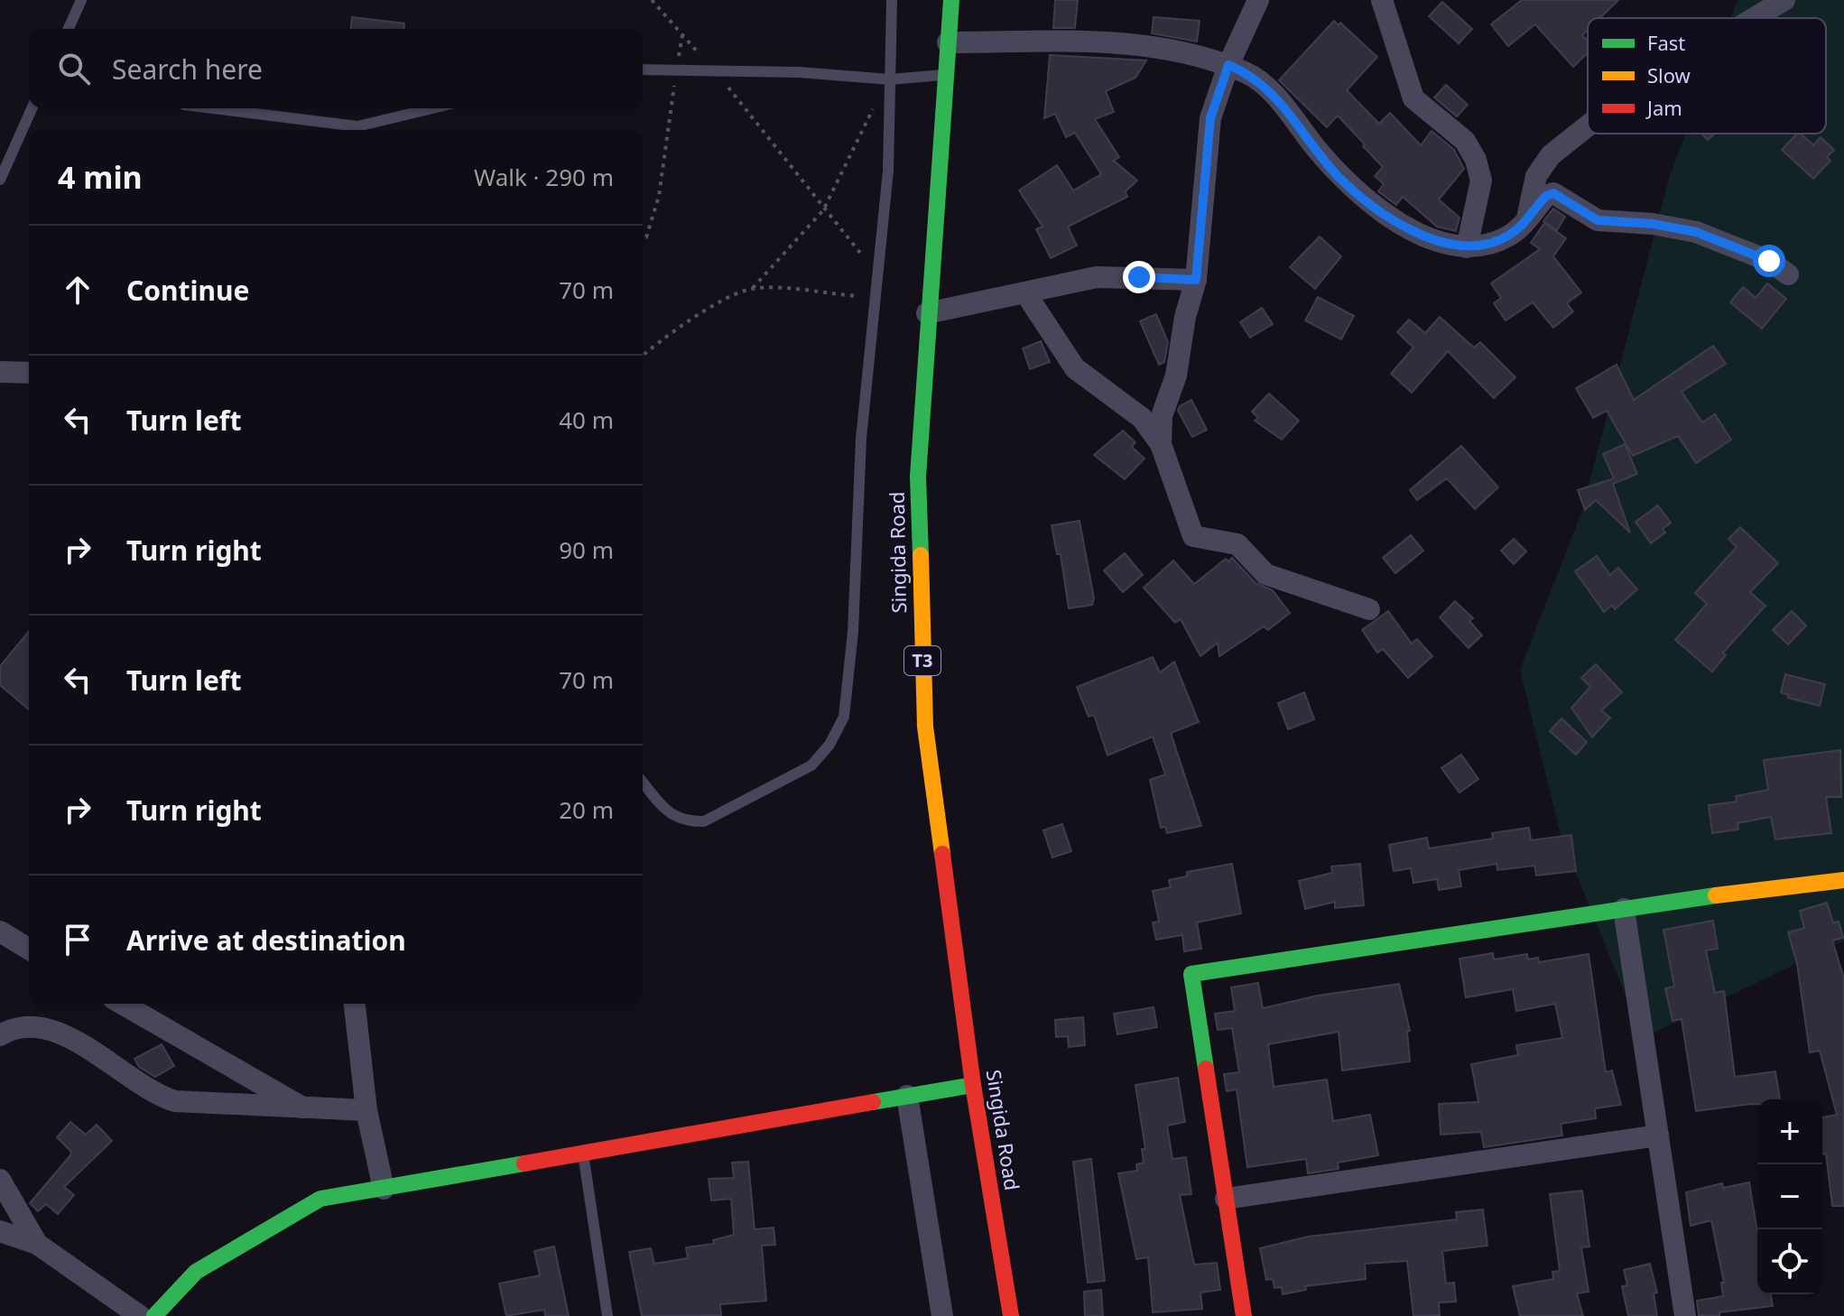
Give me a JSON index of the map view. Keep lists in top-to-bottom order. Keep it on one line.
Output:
{"streets":{"main road":["Singida Road","T3"]},"legend":["Fast","Slow","Jam"],"page":{"search":"Search here","heading":["4 min","Walk · 290 m"],"list":[["Continue","70 m"],["Turn left","40 m"],["Turn right","90 m"],["Turn left","70 m"],["Turn right","20 m"],"Arrive at destination"],"map_buttons":["+","−"]}}
